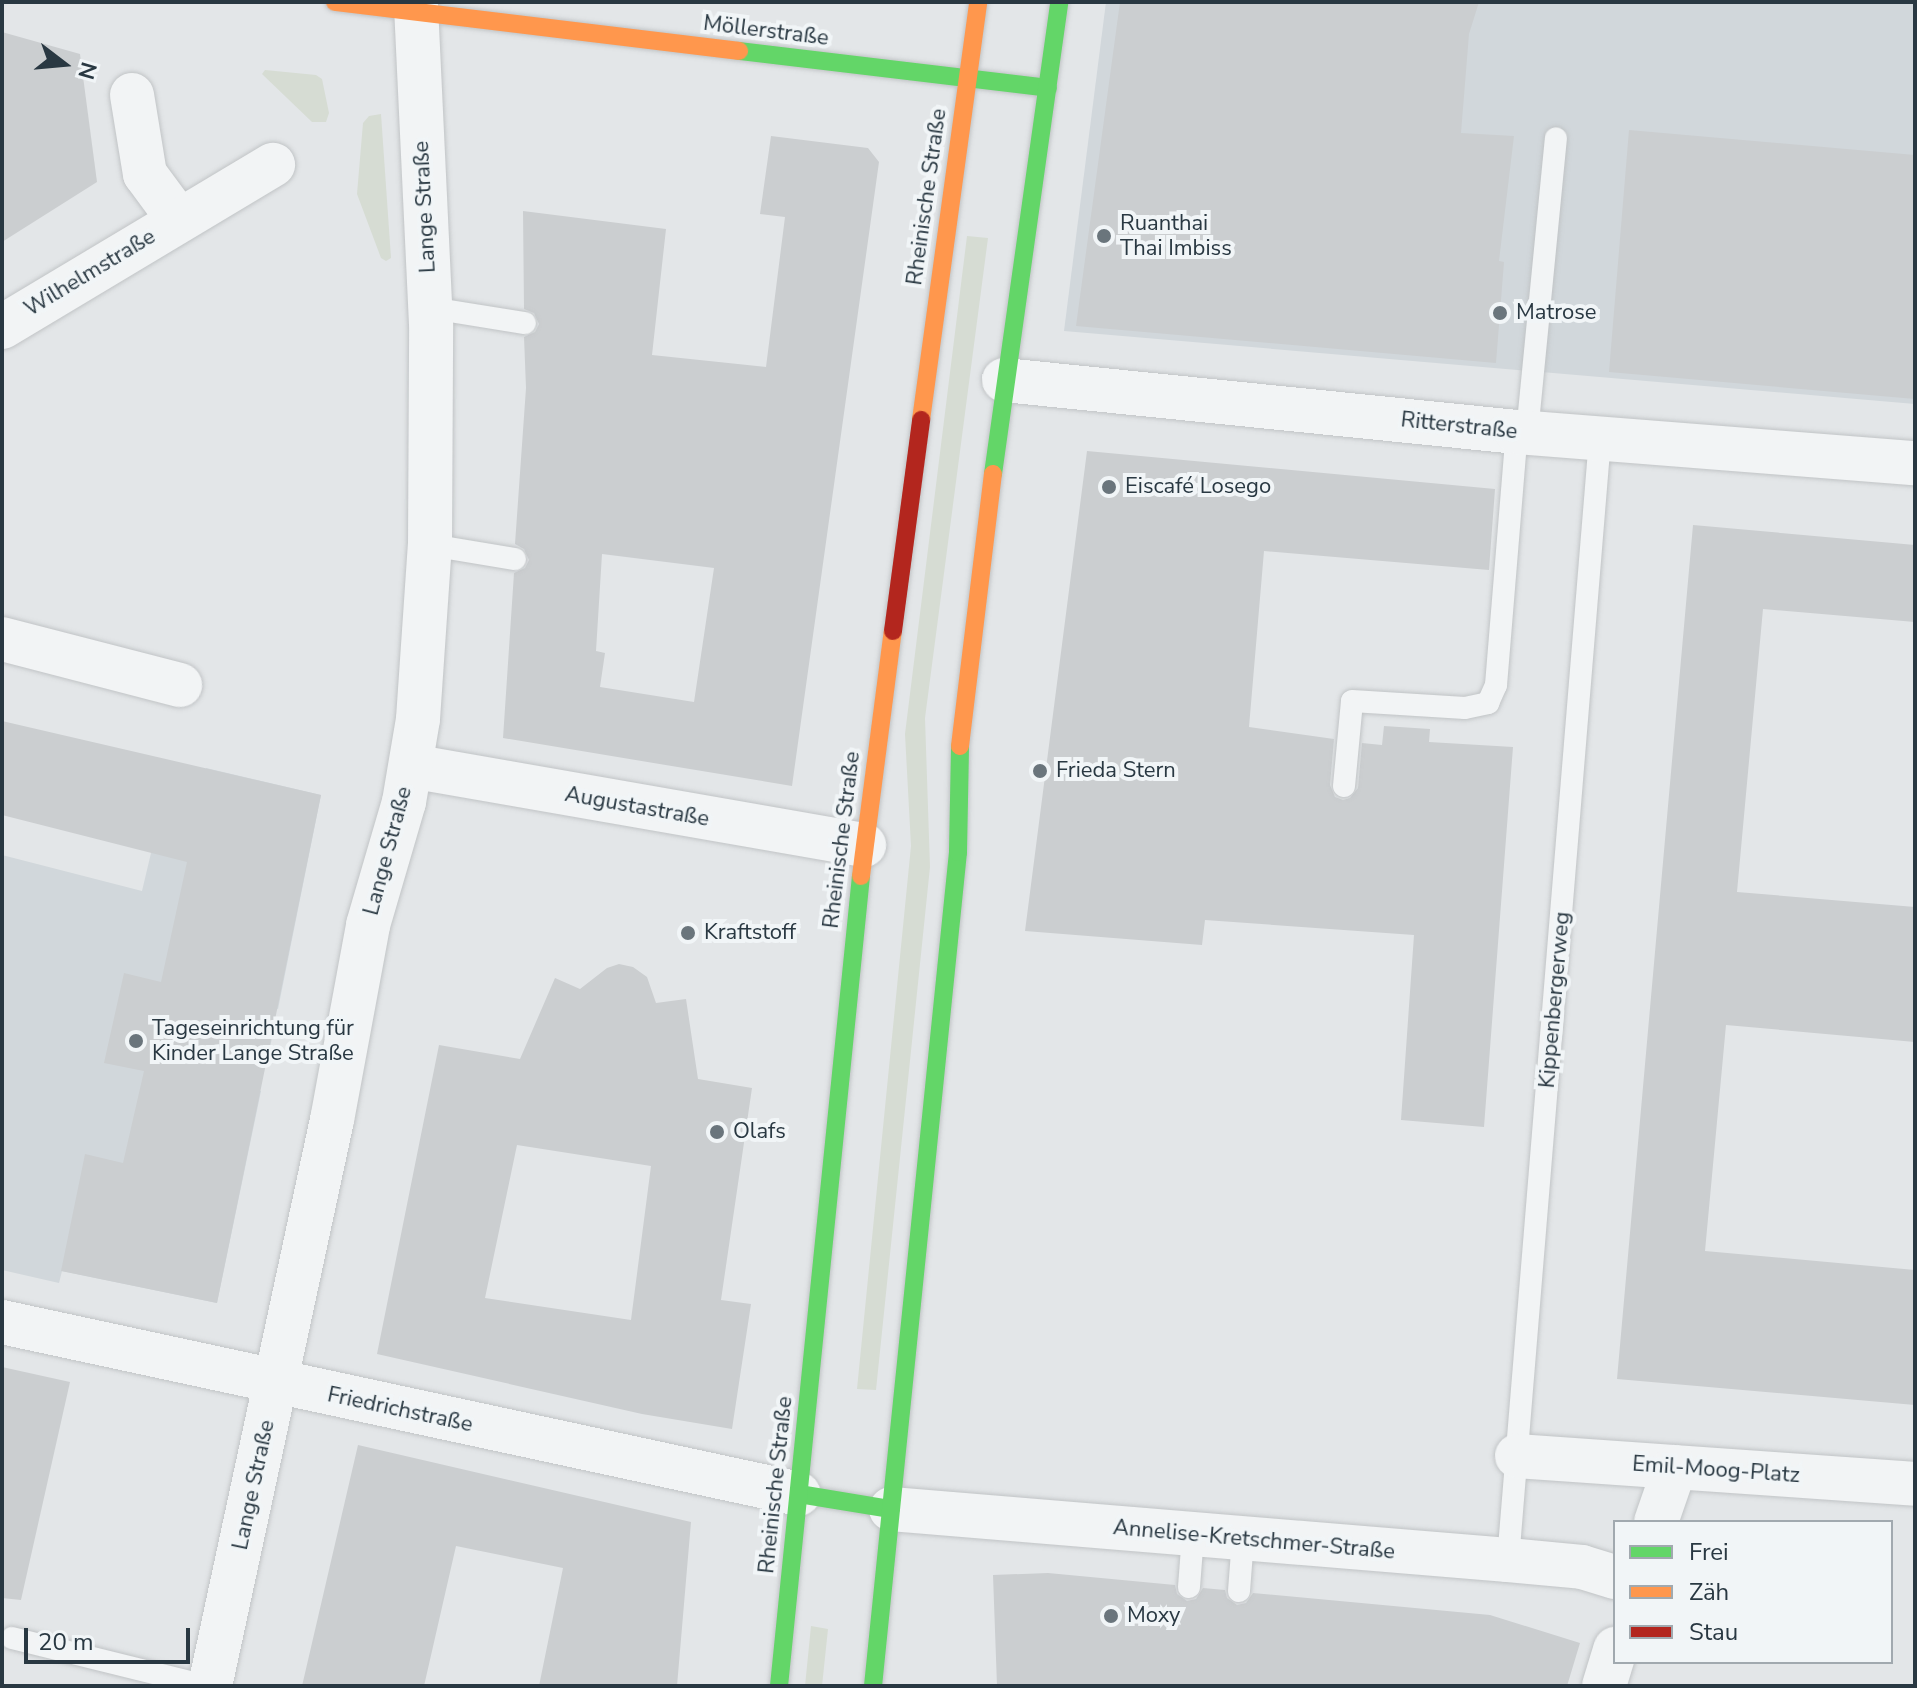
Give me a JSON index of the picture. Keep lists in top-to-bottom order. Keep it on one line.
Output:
{"streets":{"main road":["Möllerstraße","Rheinische Straße"],"street":["Lange Straße","Wilhelmstraße","Ritterstraße","Augustastraße","Friedrichstraße","Emil-Moog-Platz","Annelise-Kretschmer-Straße"],"lane":["Kippenbergerweg"]},"crossings":[["Möllerstraße","Rheinische Straße"],["Möllerstraße","Lange Straße"],["Rheinische Straße","Augustastraße"],["Rheinische Straße","Friedrichstraße"],["Lange Straße","Augustastraße"],["Lange Straße","Friedrichstraße"],["Ritterstraße","Kippenbergerweg"],["Kippenbergerweg","Emil-Moog-Platz"],["Kippenbergerweg","Annelise-Kretschmer-Straße"]],"places":["Ruanthai Thai Imbiss","Matrose","Eiscafé Losego","Frieda Stern","Kraftstoff","Tageseinrichtung für Kinder Lange Straße","Olafs","Moxy"],"legend":["Frei","Zäh","Stau"],"scale_bar":"20 m","north":"right"}
